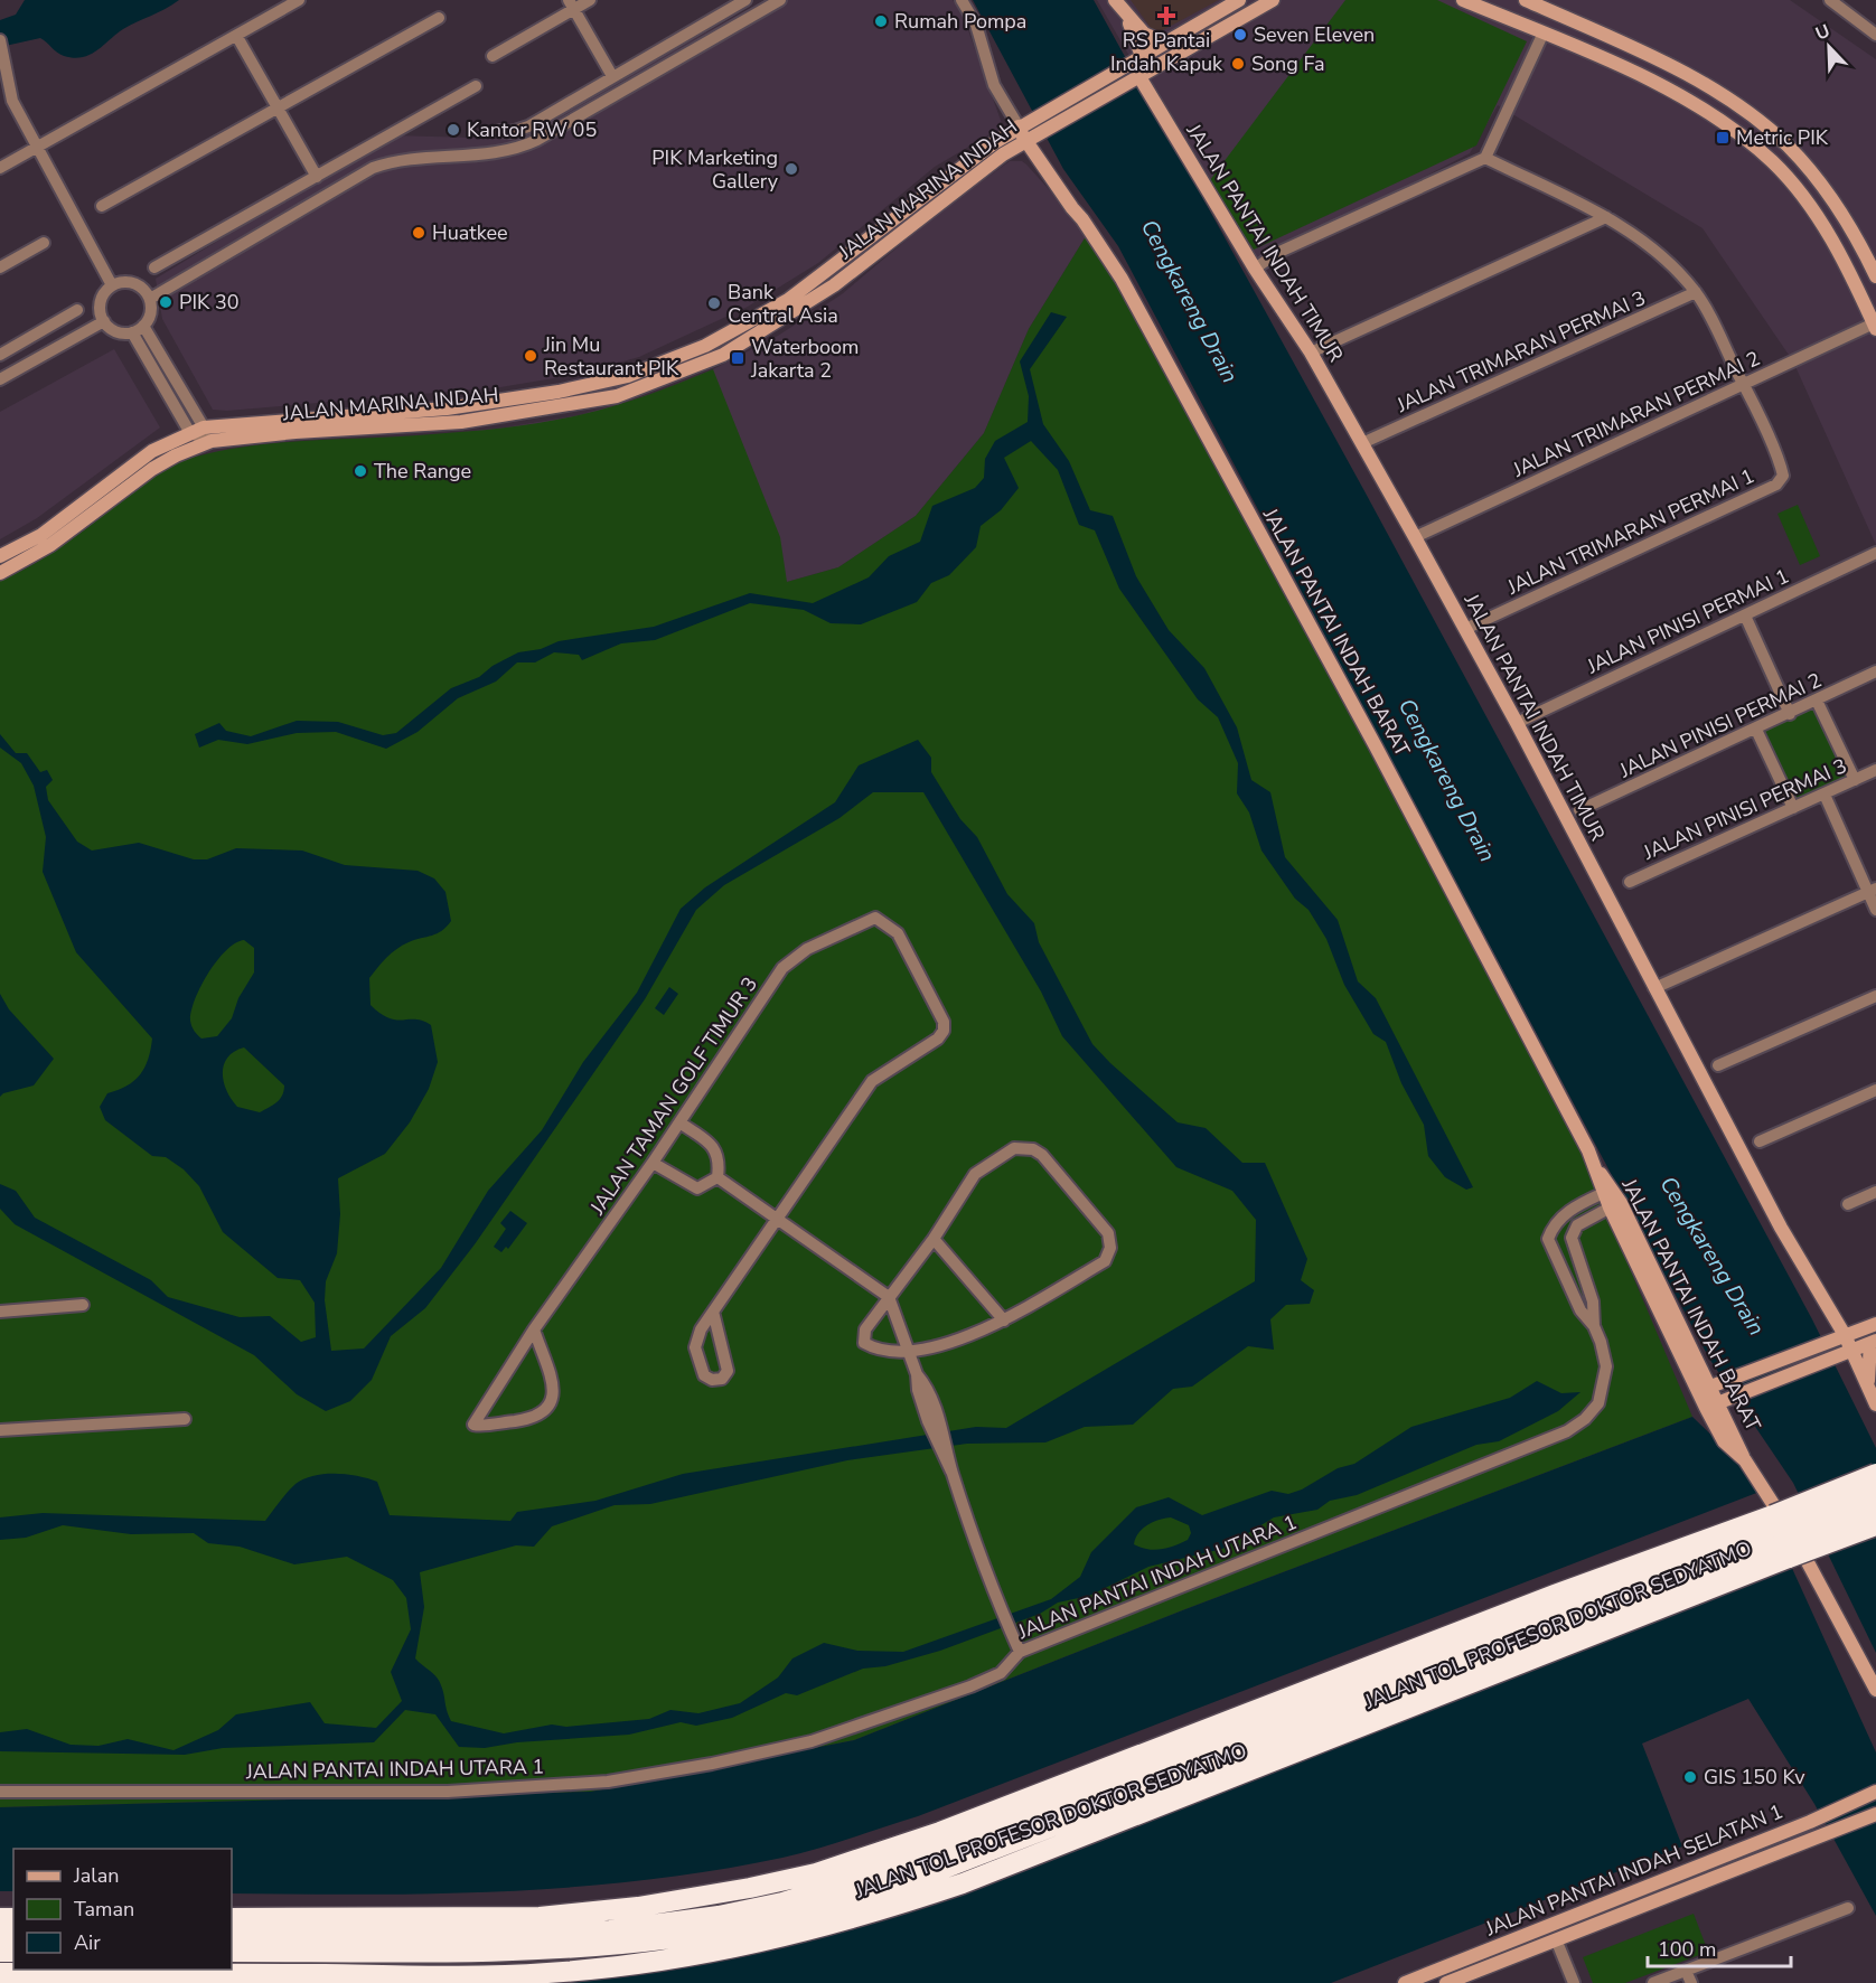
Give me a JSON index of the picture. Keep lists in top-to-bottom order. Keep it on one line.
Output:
{"streets":{"highway":["JALAN TOL PROFESOR DOKTOR SEDYATMO"],"main road":["JALAN MARINA INDAH","JALAN PANTAI INDAH TIMUR","JALAN PANTAI INDAH BARAT","JALAN PANTAI INDAH SELATAN 1"],"street":["JALAN TRIMARAN PERMAI 3","JALAN TRIMARAN PERMAI 2","JALAN TRIMARAN PERMAI 1","JALAN PINISI PERMAI 1","JALAN PINISI PERMAI 2","JALAN PINISI PERMAI 3","JALAN TAMAN GOLF TIMUR 3","JALAN PANTAI INDAH UTARA 1"]},"crossings":[["JALAN MARINA INDAH","JALAN PANTAI INDAH TIMUR"],["JALAN MARINA INDAH","JALAN PANTAI INDAH BARAT"],["JALAN PANTAI INDAH TIMUR","JALAN TRIMARAN PERMAI 3"],["JALAN PANTAI INDAH TIMUR","JALAN TRIMARAN PERMAI 2"],["JALAN PANTAI INDAH TIMUR","JALAN TRIMARAN PERMAI 1"],["JALAN PANTAI INDAH TIMUR","JALAN PINISI PERMAI 1"],["JALAN TRIMARAN PERMAI 2","JALAN TRIMARAN PERMAI 1"],["JALAN PANTAI INDAH BARAT","JALAN PANTAI INDAH UTARA 1"]],"water":["Cengkareng Drain"],"places":{"health":["RS Pantai Indah Kapuk"],"other":["Rumah Pompa","Seven Eleven","Song Fa","Kantor RW 05","PIK Marketing Gallery","Huatkee","PIK 30","Bank Central Asia","Jin Mu Restaurant PIK","The Range","GIS 150 Kv"],"transit":["Metric PIK","Waterboom Jakarta 2"]},"legend":["Jalan","Taman","Air"],"scale_bar":"100 m","north":"top left"}
